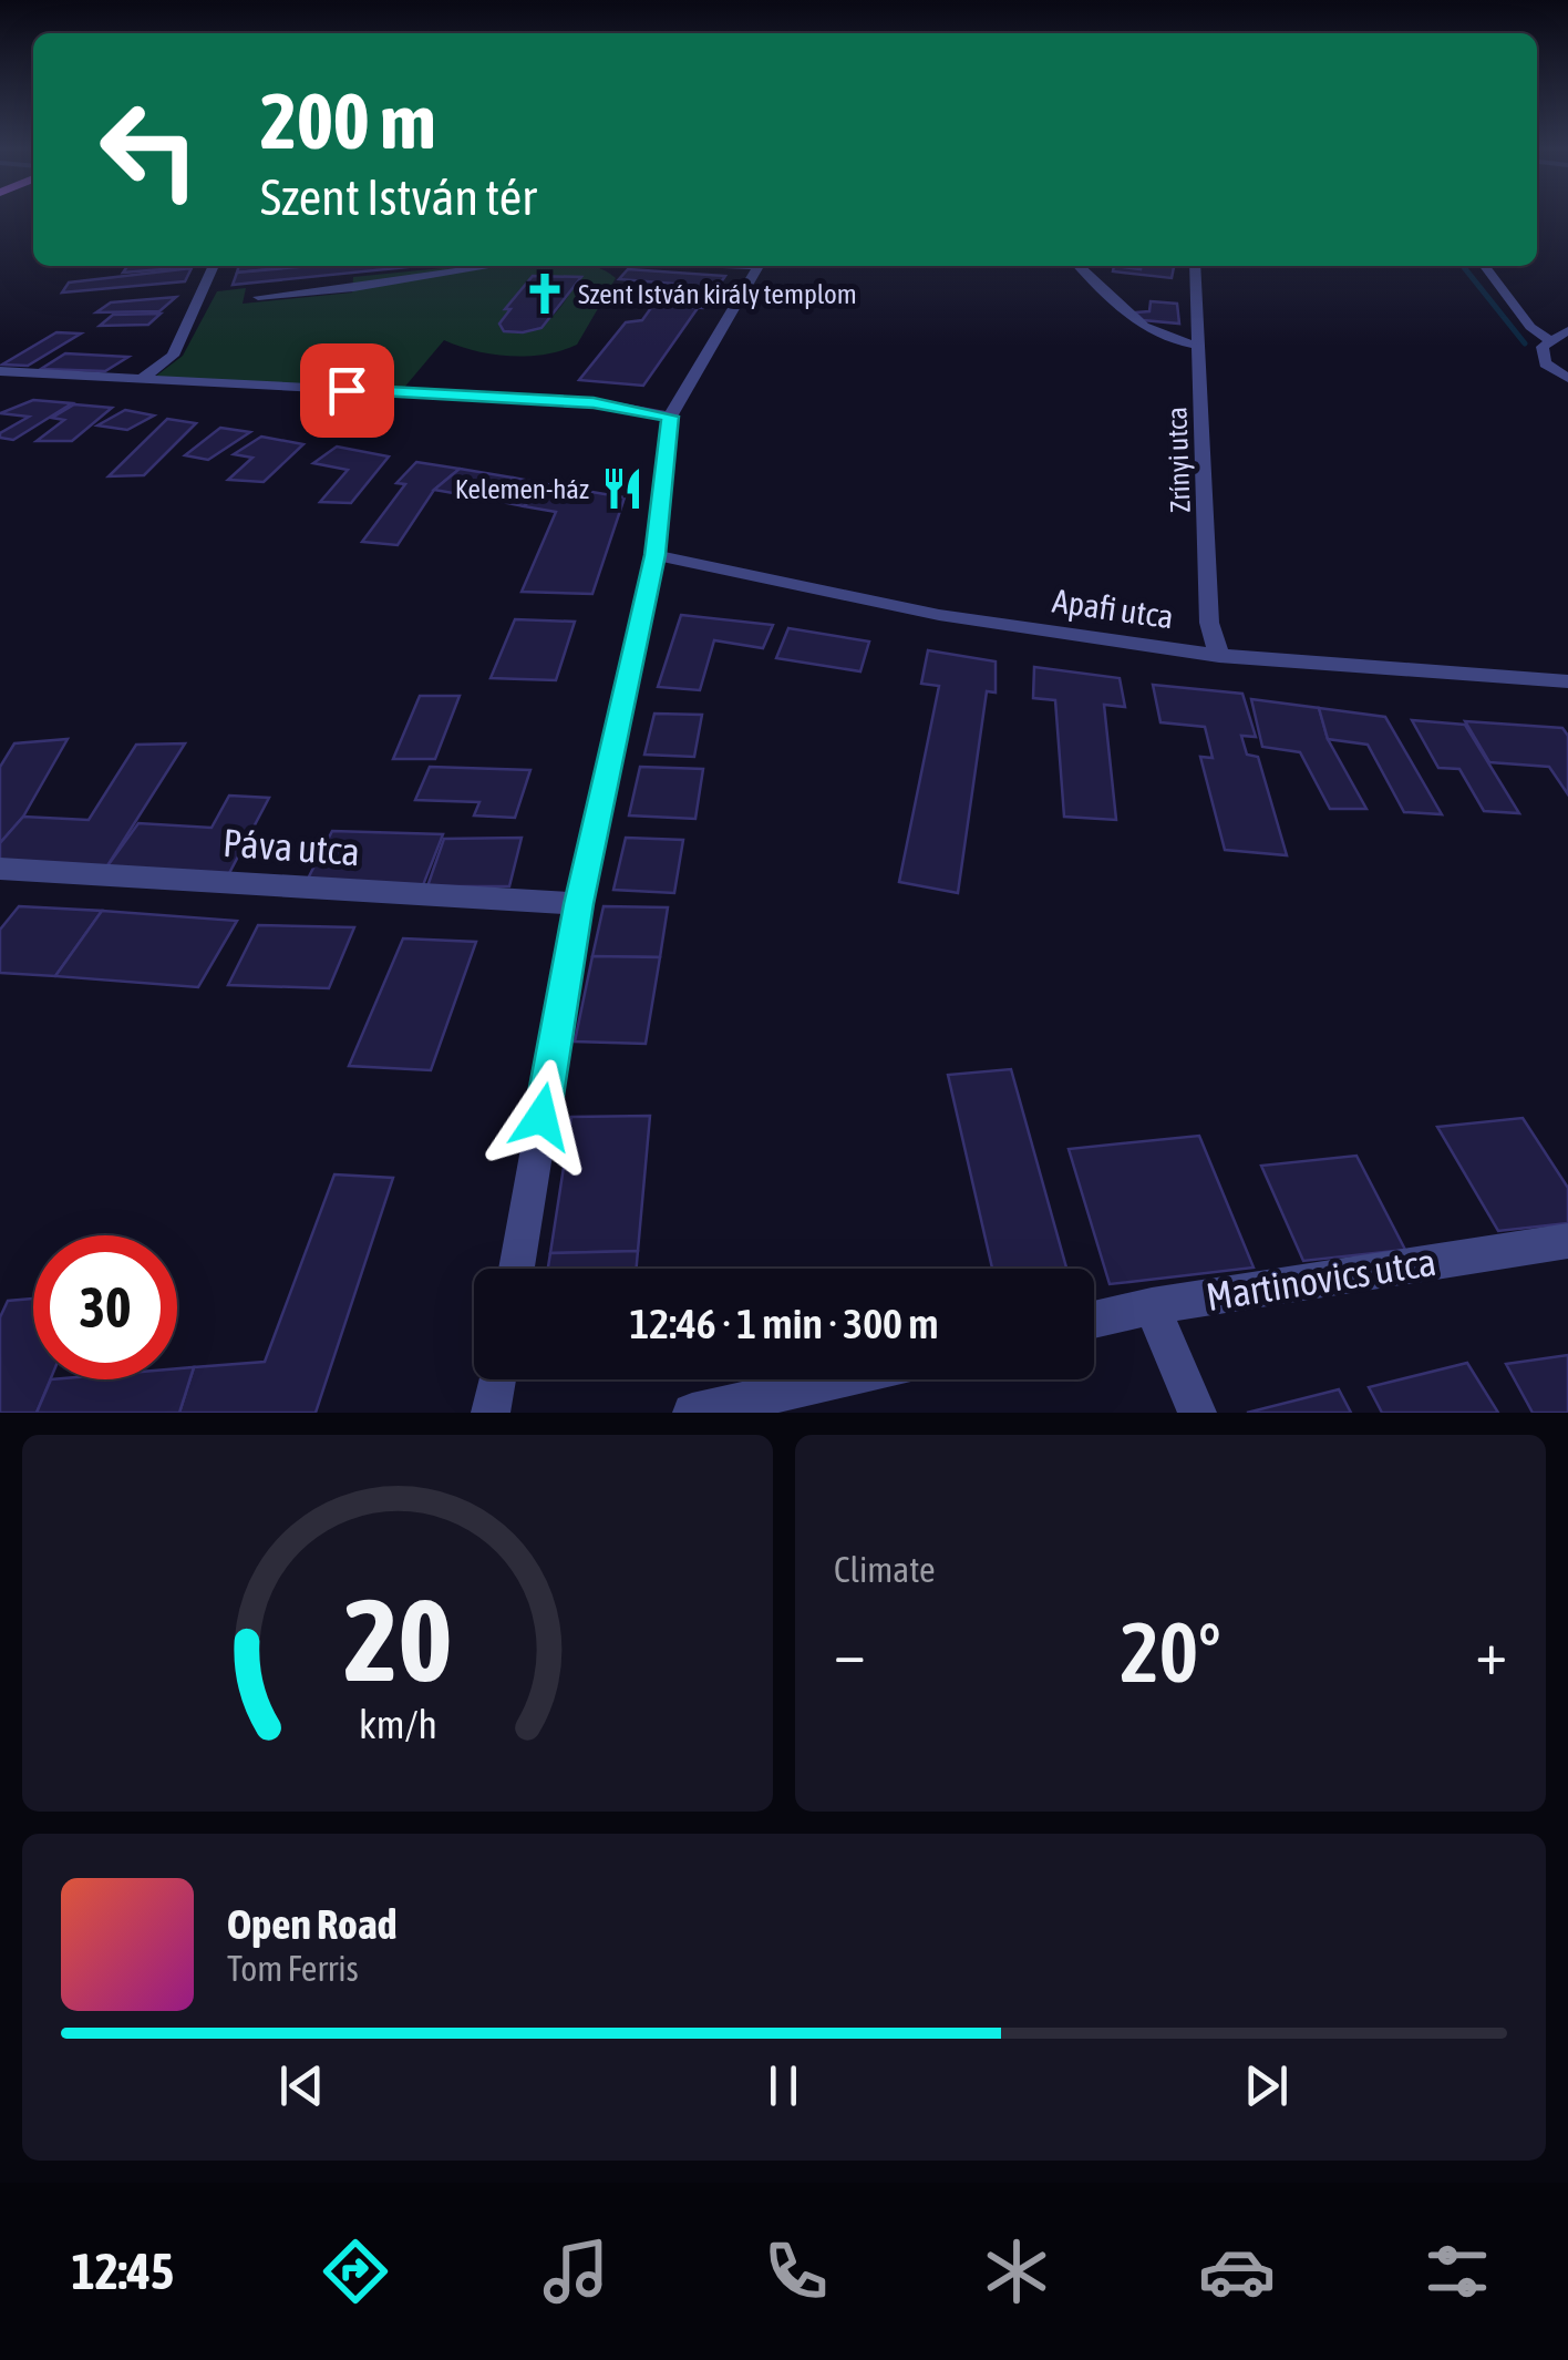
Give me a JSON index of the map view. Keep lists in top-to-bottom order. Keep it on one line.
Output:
{"streets":{"street":["Zrínyi utca","Apafi utca","Páva utca","Martinovics utca"]},"crossings":[["Zrínyi utca","Apafi utca"]],"places":{"church":["Szent István király templom"],"restaurant":["Kelemen-ház"]},"page":{"turn":["200 m","Szent István tér"],"limit":"30","trip":"12:46 · 1 min · 300 m","tile":"Climate","heat":["−","20°","+"],"song":["Open Road","Tom Ferris"],"tabs":"12:45","gauge":["20","km/h"]}}
